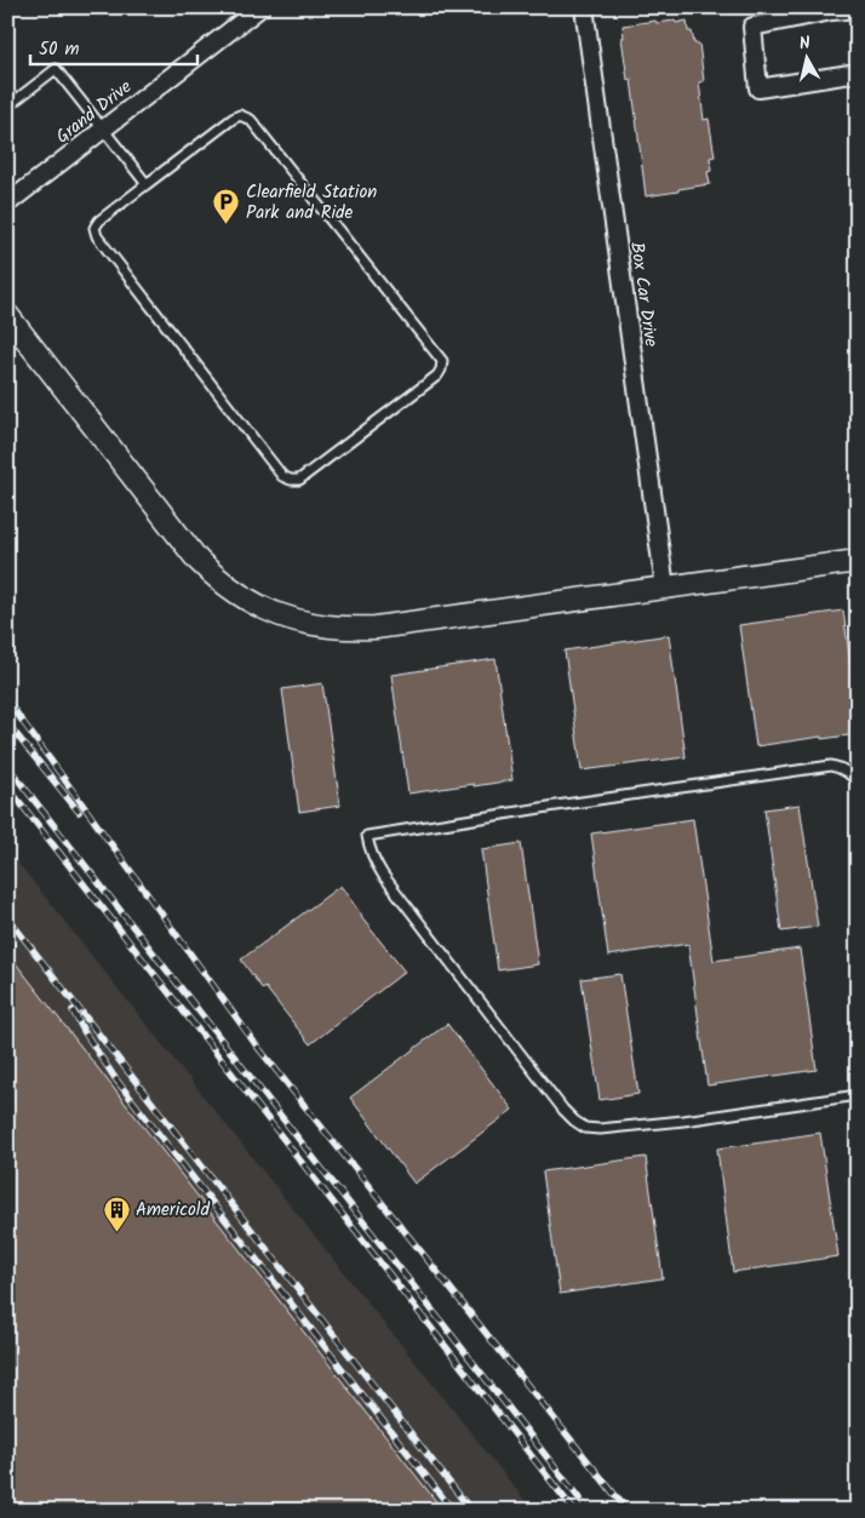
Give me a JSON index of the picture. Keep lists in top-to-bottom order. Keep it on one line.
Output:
{"streets":{"street":["Grand Drive","Box Car Drive"]},"places":{"parking":["Clearfield Station Park and Ride"],"building":["Americold"]},"scale_bar":"50 m","north":"top"}
